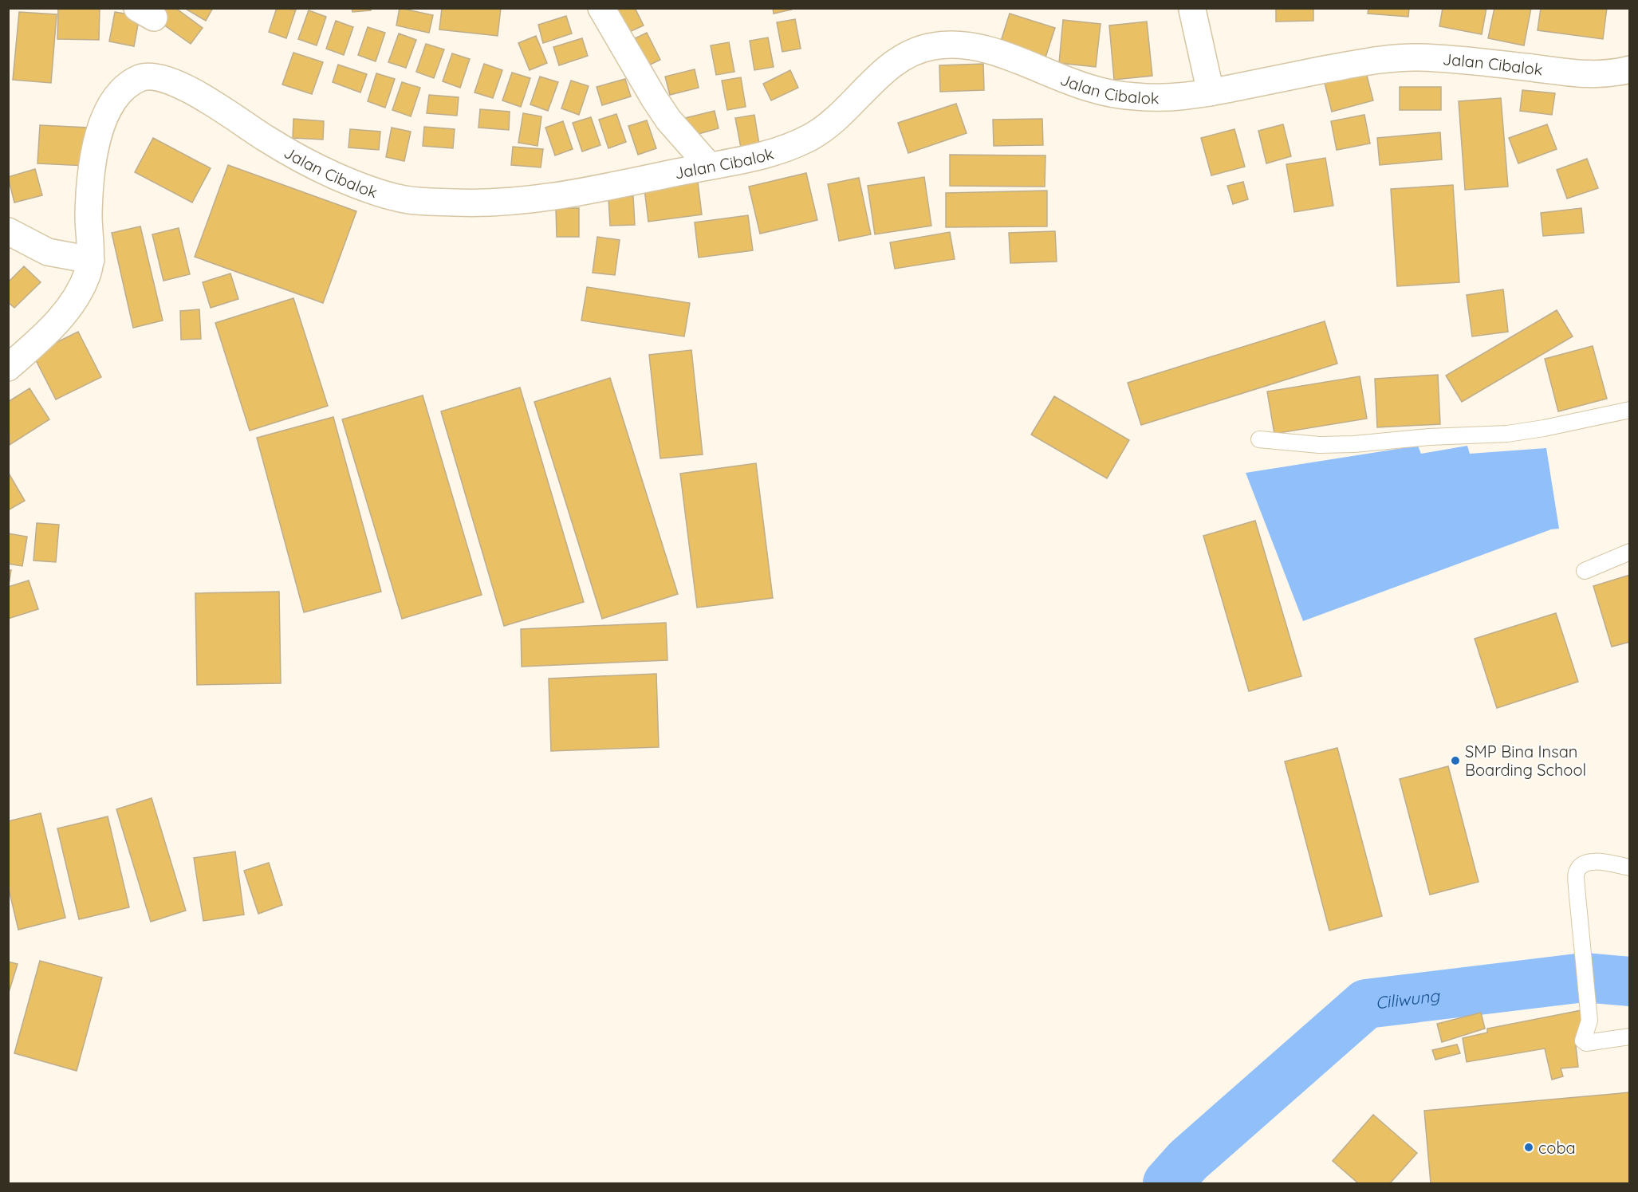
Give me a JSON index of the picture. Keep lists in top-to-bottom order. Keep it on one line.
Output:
{"streets":{"street":["Jalan Cibalok"]},"water":["Ciliwung"],"places":["SMP Bina Insan Boarding School","coba"]}
